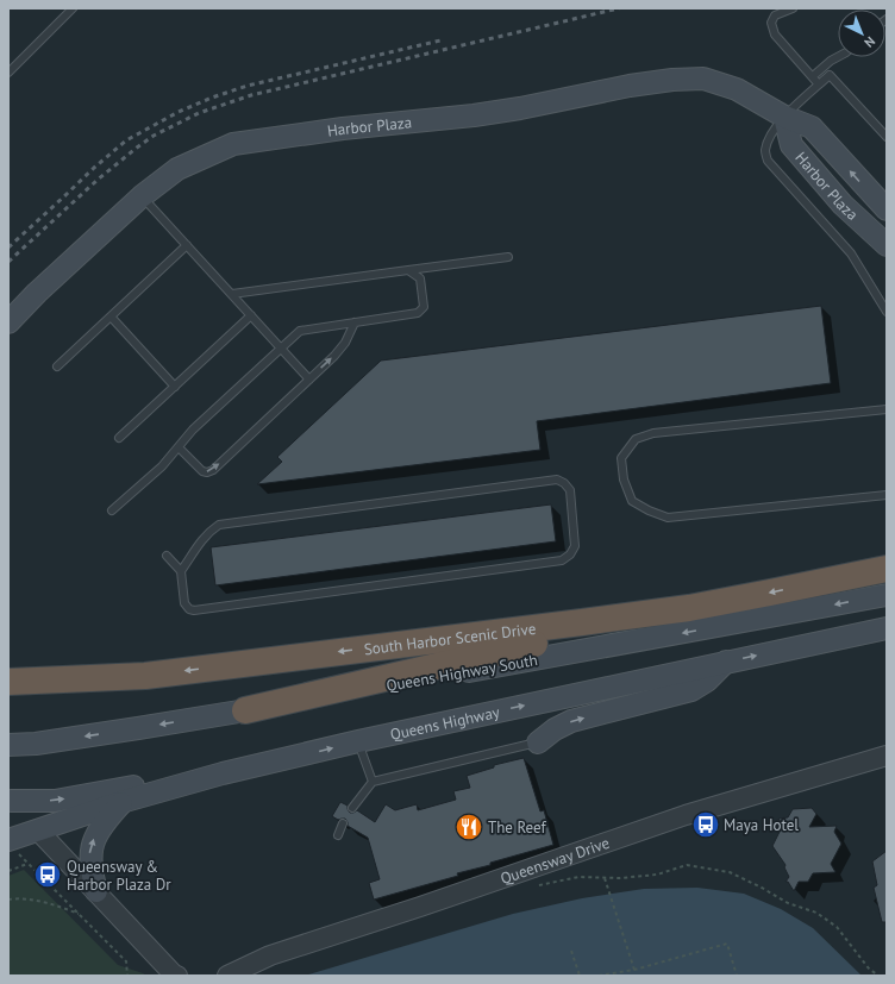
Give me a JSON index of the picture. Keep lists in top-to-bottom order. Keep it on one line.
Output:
{"streets":{"highway":["South Harbor Scenic Drive"],"main road":["Harbor Plaza","Queens Highway South","Queens Highway"],"street":["Queensway Drive"]},"places":{"bus stop":["Maya Hotel","Queensway & Harbor Plaza Dr"],"restaurant":["The Reef"]},"north":"bottom right"}
